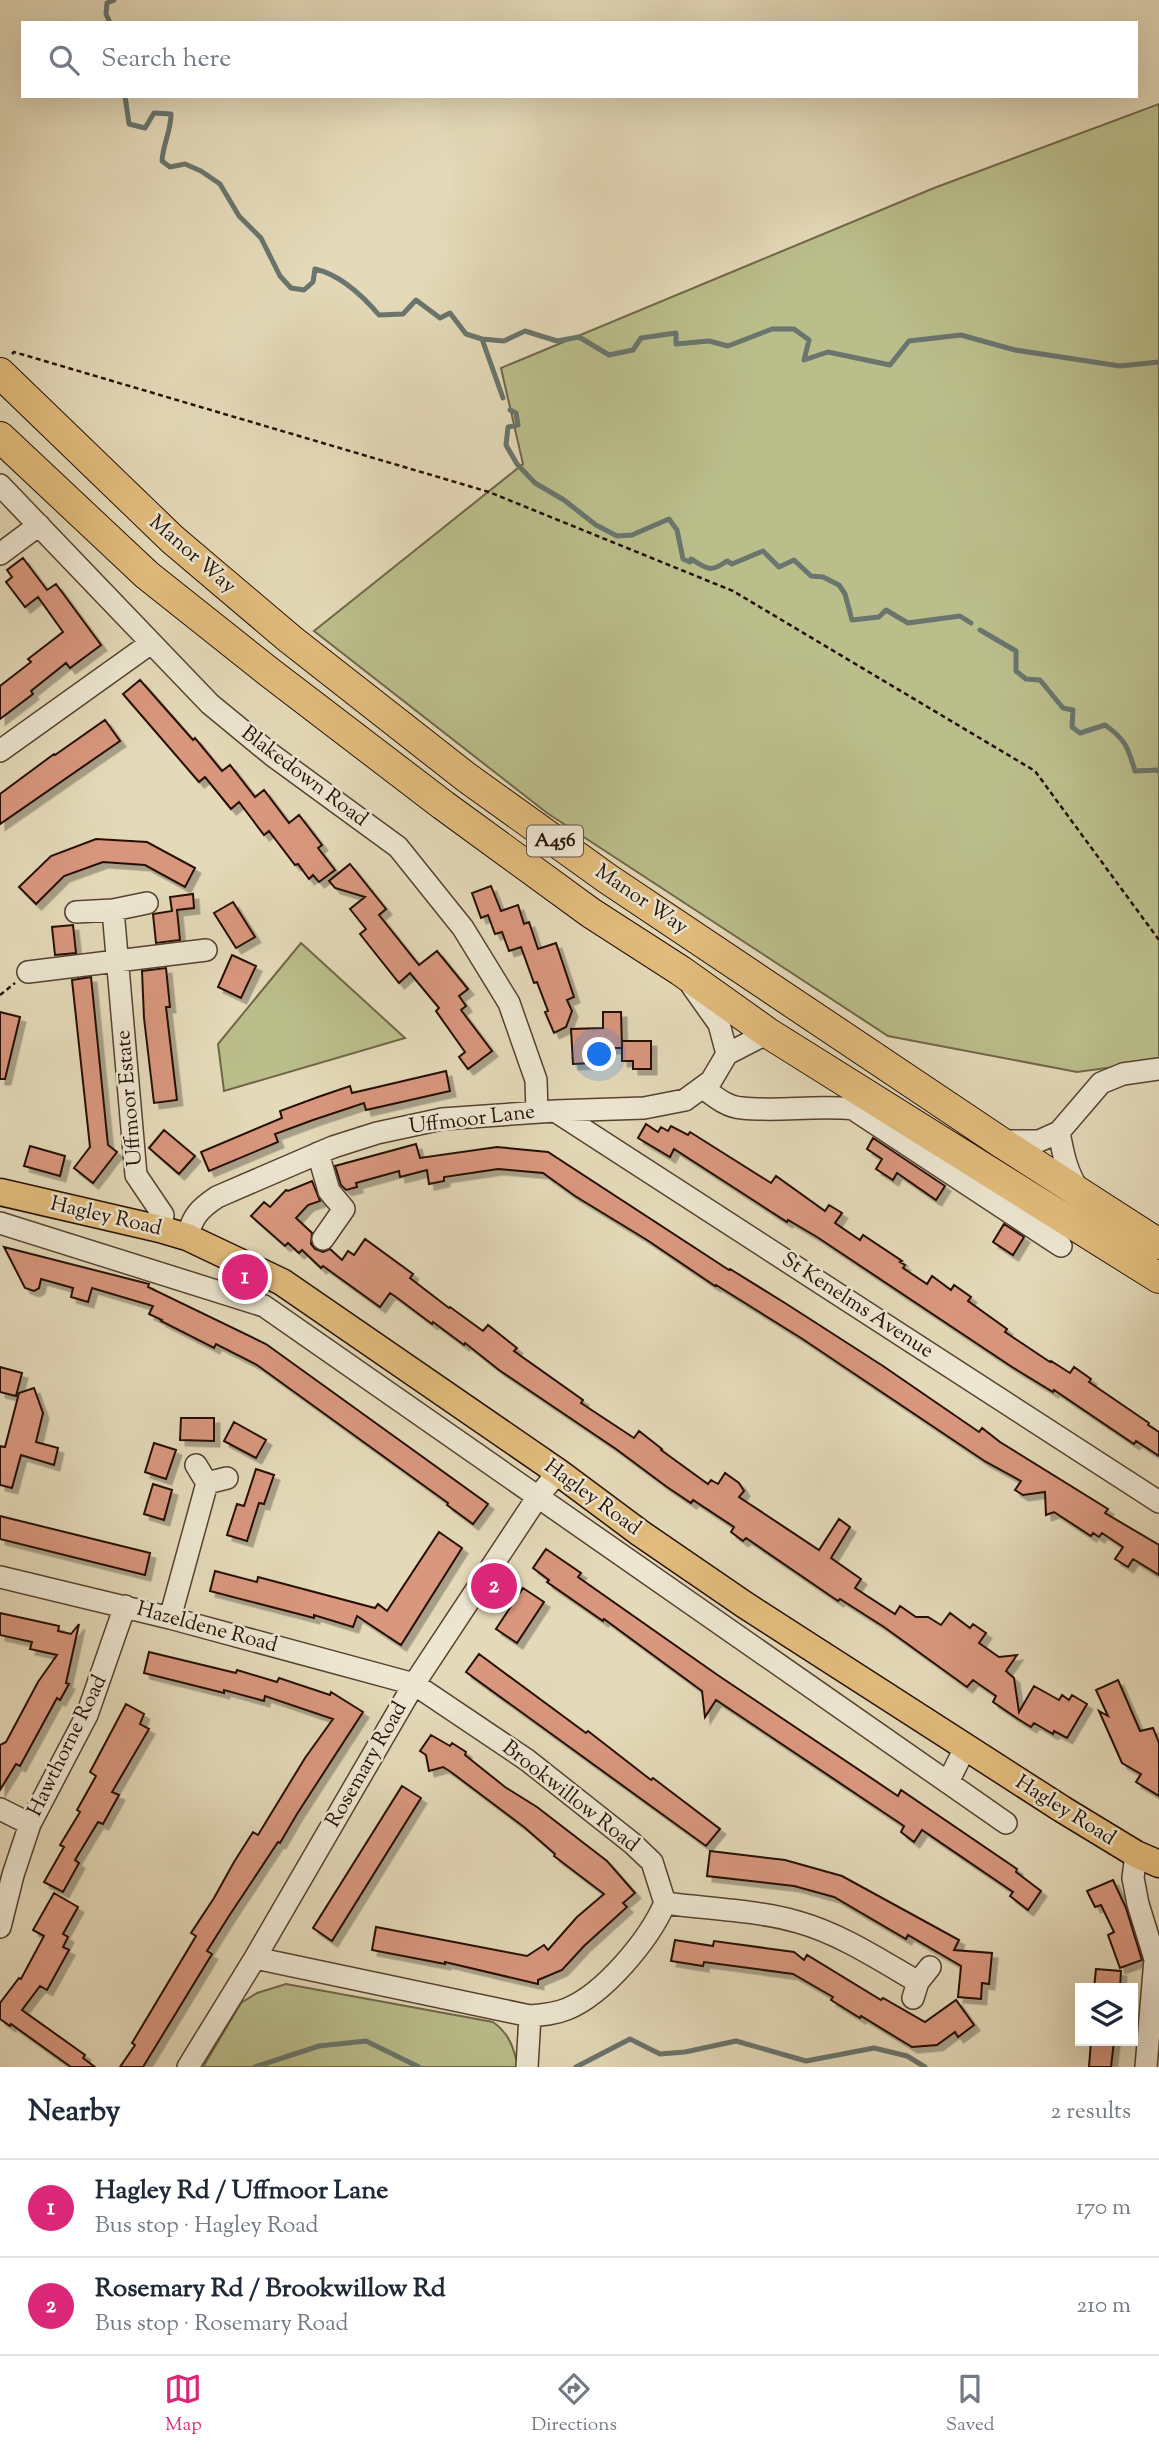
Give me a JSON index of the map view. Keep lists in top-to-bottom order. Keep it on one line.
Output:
{"streets":{"highway":["Manor Way","A456"],"main road":["Hagley Road"],"street":["Blakedown Road","Uffmoor Estate","Uffmoor Lane","St Kenelms Avenue","Hazeldene Road","Hawthorne Road","Rosemary Road","Brookwillow Road"]},"crossings":[["Blakedown Road","Uffmoor Lane"],["Blakedown Road","St Kenelms Avenue"],["Uffmoor Estate","Hagley Road"],["Uffmoor Lane","Hagley Road"],["Uffmoor Lane","St Kenelms Avenue"],["Hagley Road","Rosemary Road"],["Hazeldene Road","Hawthorne Road"],["Hazeldene Road","Rosemary Road"],["Hazeldene Road","Brookwillow Road"],["Rosemary Road","Brookwillow Road"]],"page":{"search":"Search here","pins":["1","2"],"heading":["Nearby","2 results"],"list":[{"mark":"1","name":"Hagley Rd / Uffmoor Lane","note":"Bus stop · Hagley Road","value":"170 m"},{"mark":"2","name":"Rosemary Rd / Brookwillow Rd","note":"Bus stop · Rosemary Road","value":"210 m"}],"nav":["Map","Directions","Saved"]}}
